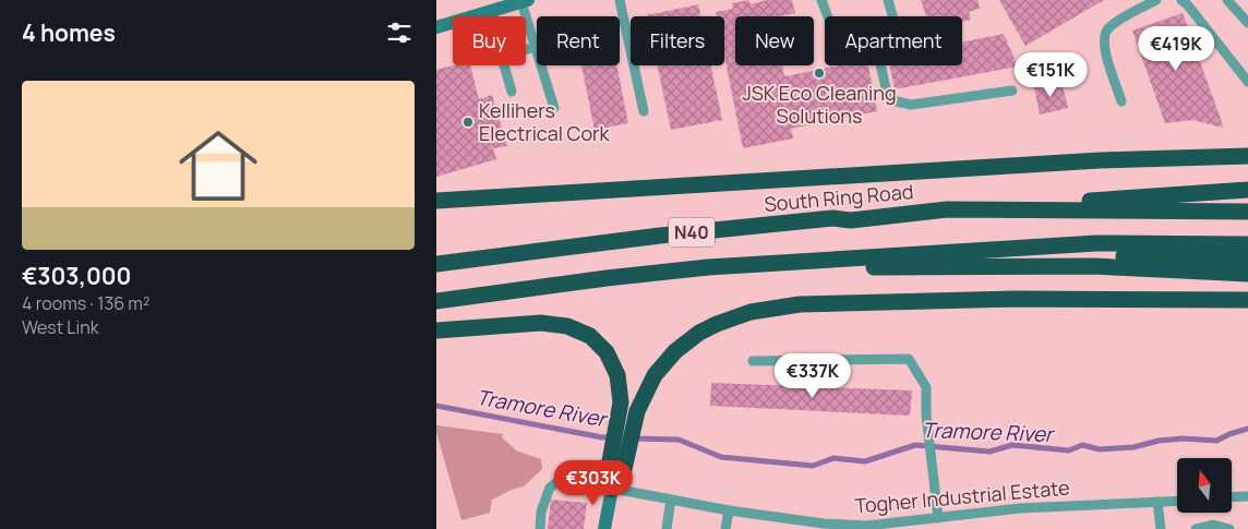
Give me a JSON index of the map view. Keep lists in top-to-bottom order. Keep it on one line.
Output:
{"streets":{"highway":["South Ring Road","N40"],"lane":["Togher Industrial Estate"]},"water":["Tramore River"],"places":["JSK Eco Cleaning Solutions","Kellihers Electrical Cork"],"north":"top","page":{"heading":"4 homes","chip":["Buy","Rent","Filters","New","Apartment"],"price":["€419K","€151K","€337K","€303K"],"list":[{"name":"€303,000","note":"4 rooms · 136 m² · West Link"}]}}
